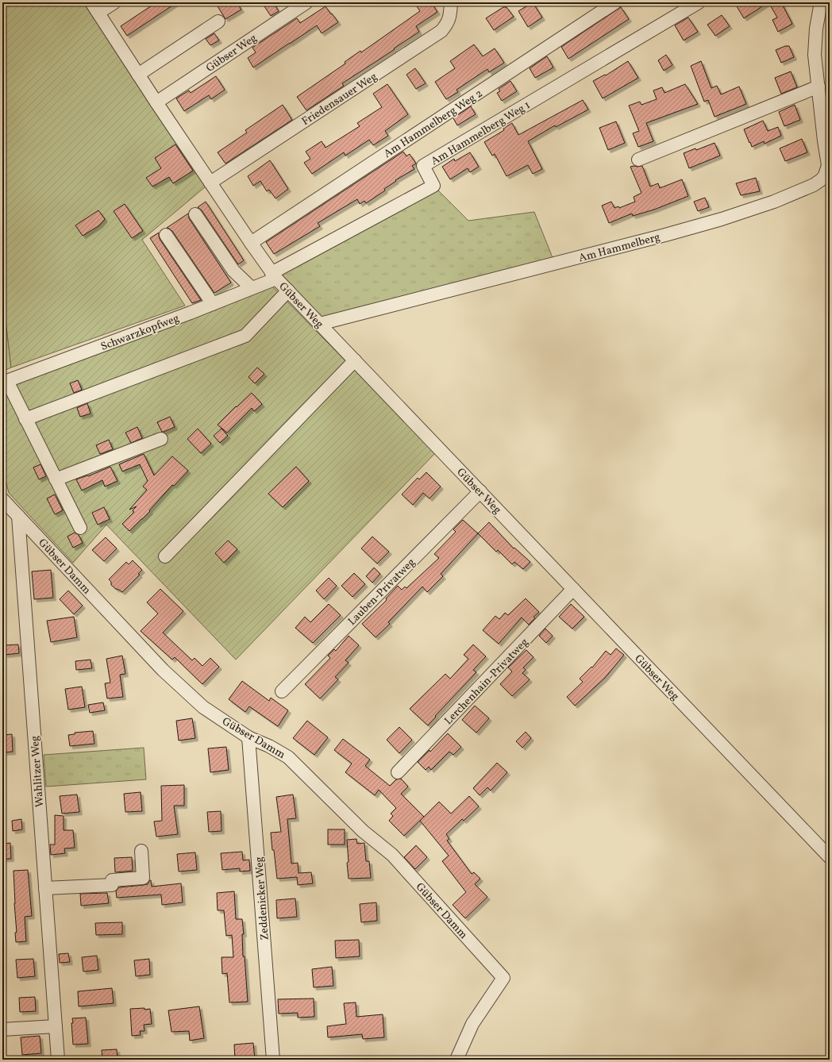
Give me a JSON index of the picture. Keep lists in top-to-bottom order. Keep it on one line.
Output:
{"streets":{"street":["Gübser Weg","Friedensauer Weg","Am Hammelberg Weg 2","Am Hammelberg Weg 1","Am Hammelberg","Schwarzkopfweg","Gübser Damm","Lauben-Privatweg","Lerchenhain-Privatweg","Wahlitzer Weg","Zeddenicker Weg"]},"crossings":[["Gübser Weg","Friedensauer Weg"],["Gübser Weg","Am Hammelberg Weg 2"],["Gübser Weg","Am Hammelberg Weg 1"],["Gübser Weg","Am Hammelberg"],["Gübser Weg","Schwarzkopfweg"],["Gübser Weg","Lauben-Privatweg"],["Gübser Weg","Lerchenhain-Privatweg"],["Am Hammelberg Weg 1","Schwarzkopfweg"],["Gübser Damm","Wahlitzer Weg"],["Gübser Damm","Zeddenicker Weg"]]}
